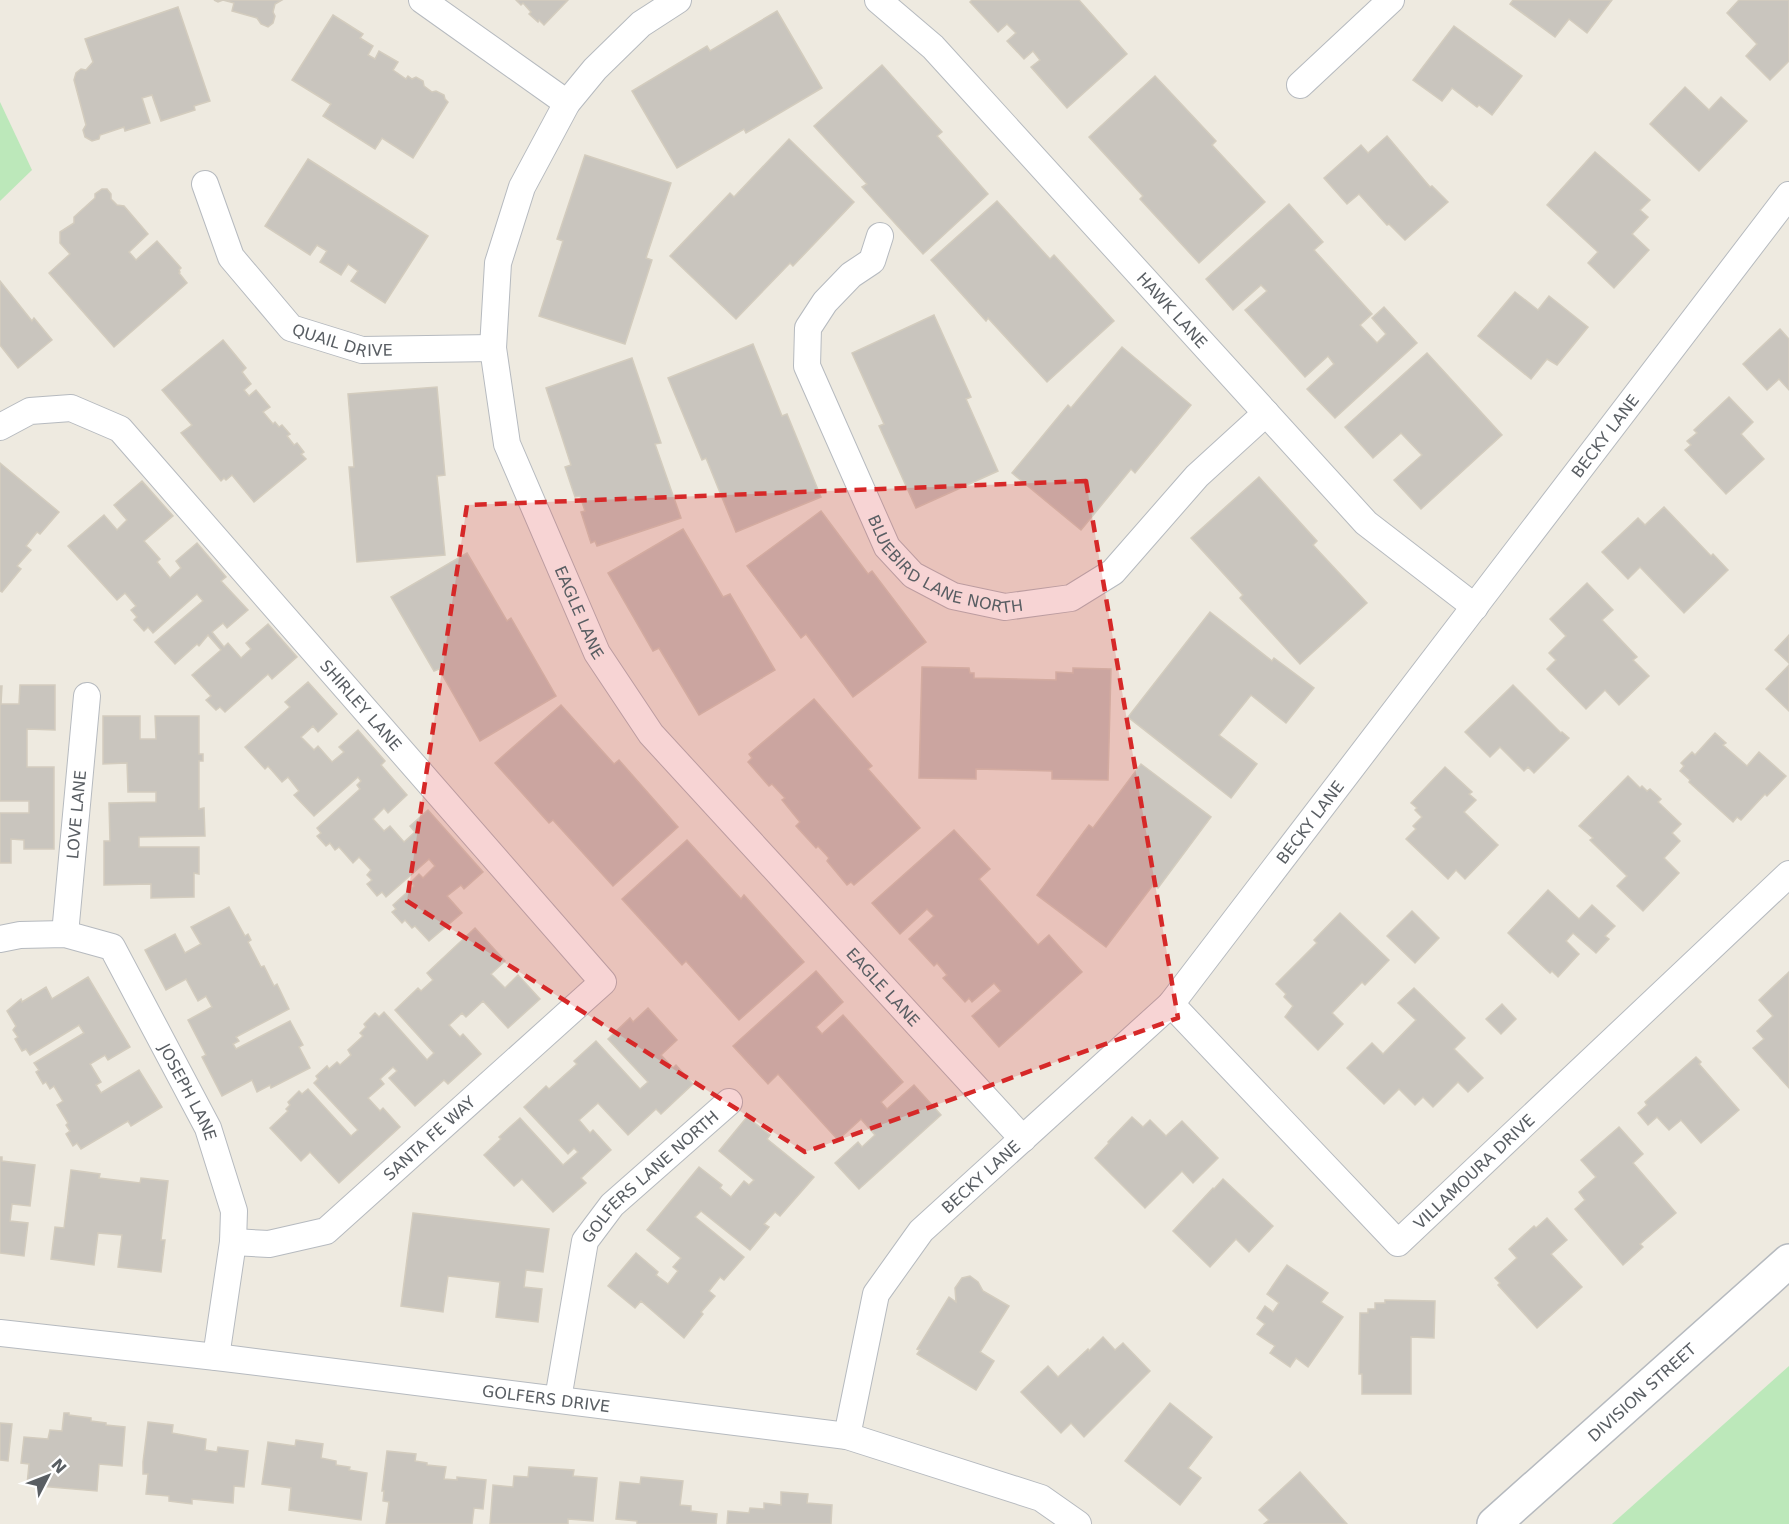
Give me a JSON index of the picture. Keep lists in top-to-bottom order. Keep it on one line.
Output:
{"streets":{"street":["HAWK LANE","QUAIL DRIVE","BECKY LANE","BLUEBIRD LANE NORTH","EAGLE LANE","SHIRLEY LANE","LOVE LANE","JOSEPH LANE","SANTA FE WAY","VILLAMOURA DRIVE","GOLFERS LANE NORTH","DIVISION STREET","GOLFERS DRIVE"]},"crossings":[["HAWK LANE","BECKY LANE"],["HAWK LANE","BLUEBIRD LANE NORTH"],["QUAIL DRIVE","EAGLE LANE"],["BECKY LANE","EAGLE LANE"],["BECKY LANE","VILLAMOURA DRIVE"],["BECKY LANE","GOLFERS DRIVE"],["SHIRLEY LANE","SANTA FE WAY"],["LOVE LANE","JOSEPH LANE"],["JOSEPH LANE","SANTA FE WAY"],["JOSEPH LANE","GOLFERS DRIVE"],["GOLFERS LANE NORTH","GOLFERS DRIVE"]],"north":"top right"}
